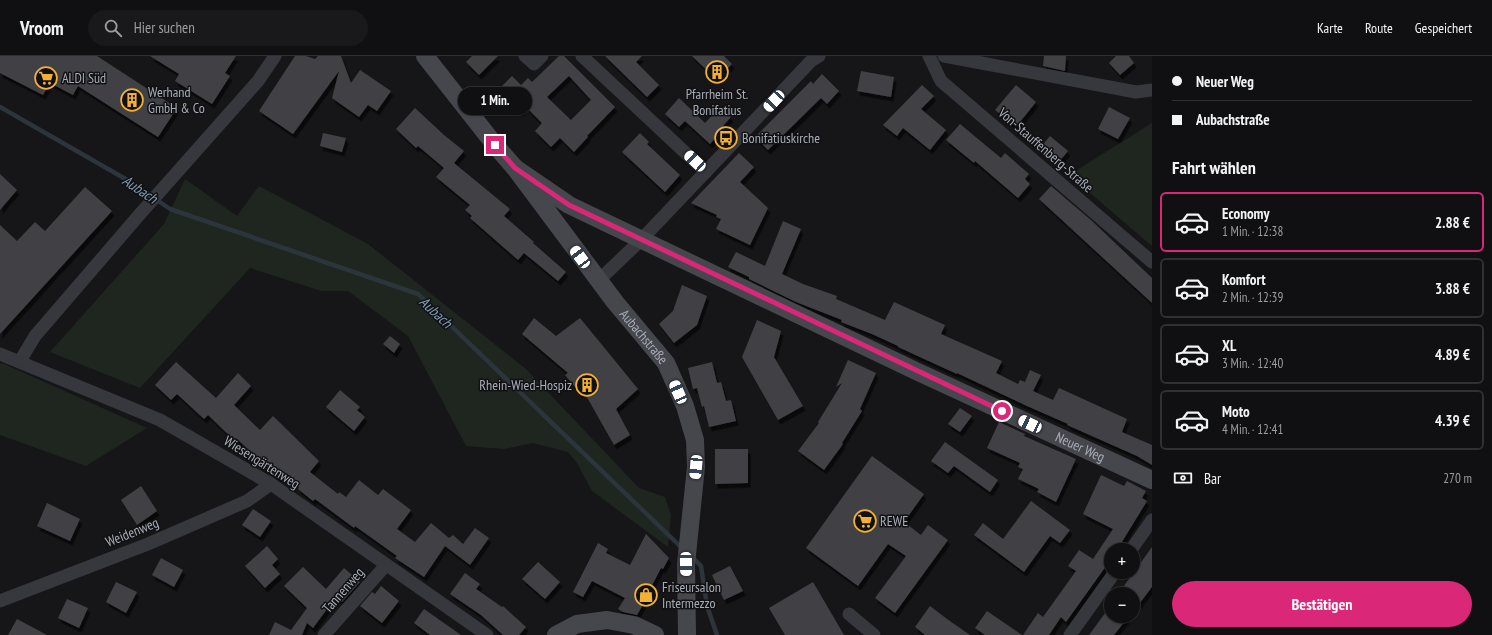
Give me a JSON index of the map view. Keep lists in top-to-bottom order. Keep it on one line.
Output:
{"streets":{"street":["Von-Stauffenberg-Straße","Aubachstraße","Neuer Weg","Wiesengärtenweg","Weidenweg","Tannenweg"]},"crossings":[["Aubachstraße","Neuer Weg"],["Wiesengärtenweg","Weidenweg"],["Wiesengärtenweg","Tannenweg"]],"water":["Aubach"],"places":{"building":["Pfarrheim St. Bonifatius","Werhand GmbH & Co","Rhein-Wied-Hospiz"],"supermarket":["ALDI Süd","REWE"],"bus stop":["Bonifatiuskirche"],"shop":["Friseursalon Intermezzo"]},"page":{"header":"Vroom","search":"Hier suchen","nav":["Karte","Route","Gespeichert"],"banner":["Neuer Weg","Aubachstraße"],"bubble":"1 Min.","heading":"Fahrt wählen","list":[{"name":"Economy","note":"1 Min. · 12:38","value":"2.88 €"},{"name":"Komfort","note":"2 Min. · 12:39","value":"3.88 €"},{"name":"XL","note":"3 Min. · 12:40","value":"4.89 €"},{"name":"Moto","note":"4 Min. · 12:41","value":"4.39 €"}],"pay":["Bar","270 m"],"map_buttons":["+","−"],"buttons":"Bestätigen"}}
